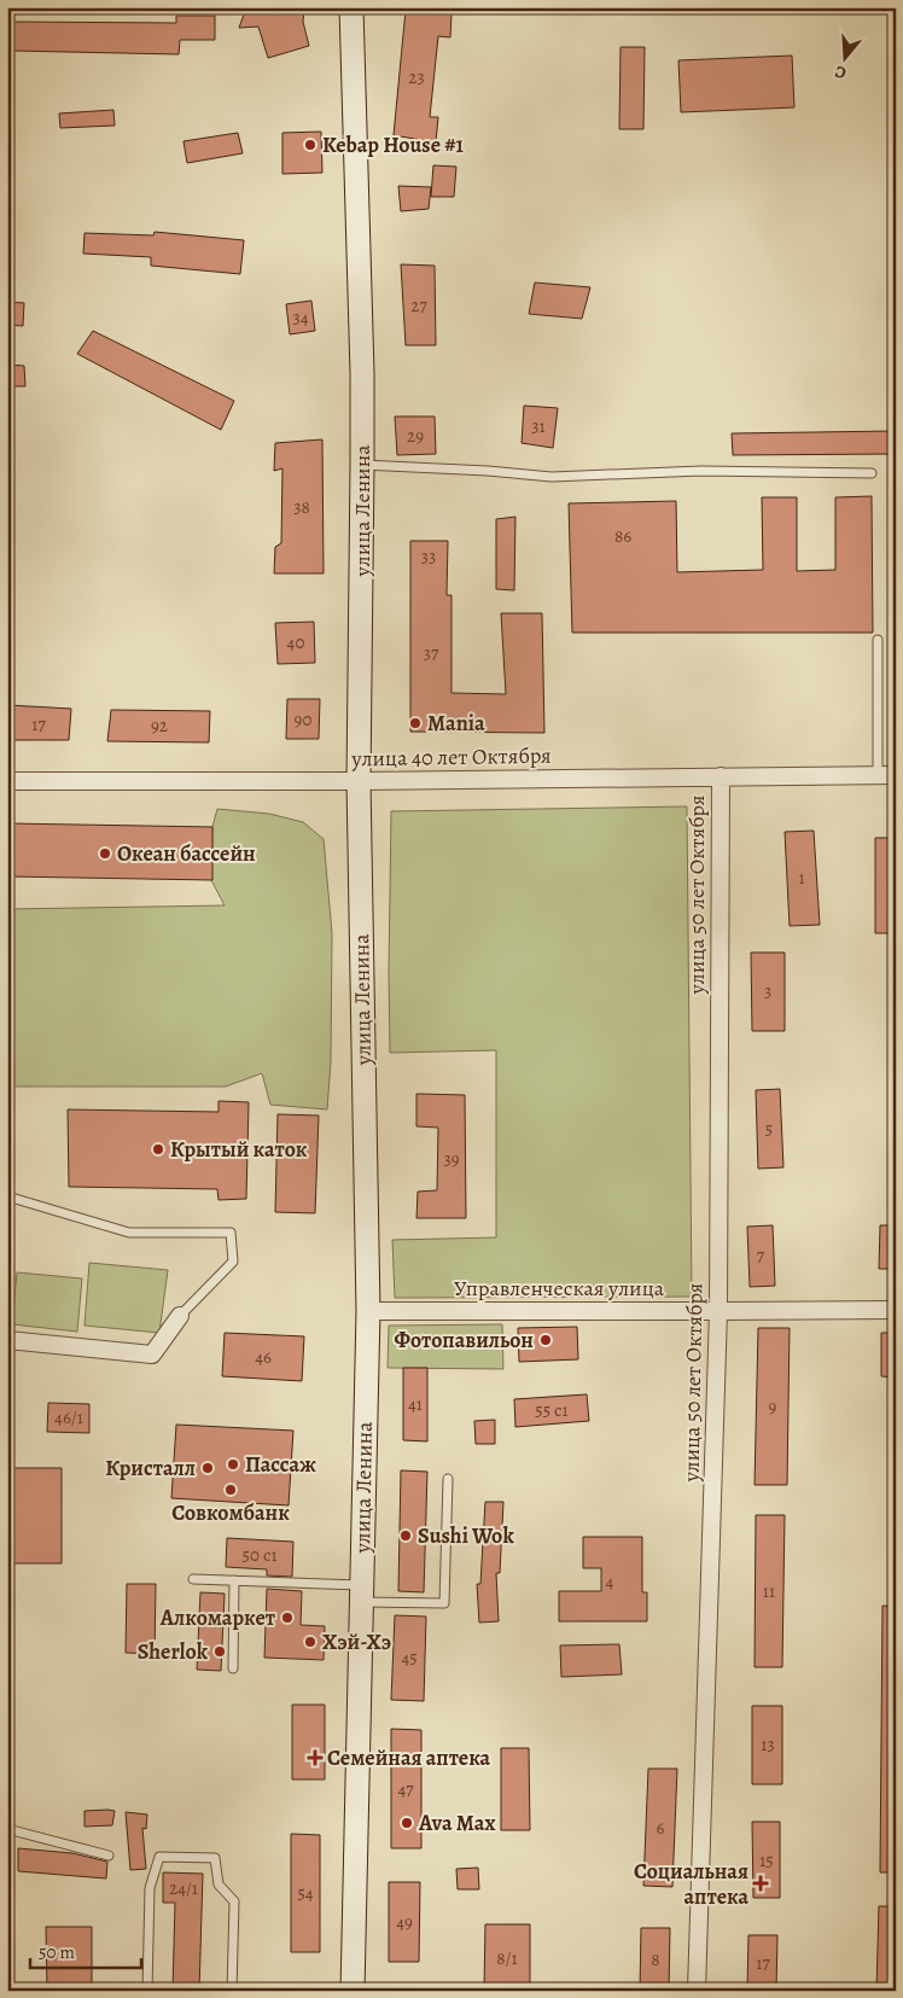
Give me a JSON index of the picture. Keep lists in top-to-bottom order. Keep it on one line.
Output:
{"streets":{"main road":["улица Ленина"],"street":["улица 40 лет Октября","улица 50 лет Октября","Управленческая улица"]},"crossings":[["улица Ленина","улица 40 лет Октября"],["улица Ленина","Управленческая улица"],["улица 40 лет Октября","улица 50 лет Октября"],["улица 50 лет Октября","Управленческая улица"]],"places":{"other":["Kebap House #1","Mania","Океан бассейн","Крытый каток","Фотопавильон","Пассаж","Кристалл","Совкомбанк","Sushi Wok","Алкомаркет","Хэй-Хэ","Sherlok","Ava Max"],"health":["Семейная аптека","Социальная аптека"]},"house_numbers":["23","27","34","31","29","38","86","33","40","37","90","17","92","1","3","5","39","7","46","41","9","55 с1","46/1","50 с1","4","11","45","13","47","6","15","24/1","54","49","8/1","8","17"],"scale_bar":"50 m","north":"bottom"}
